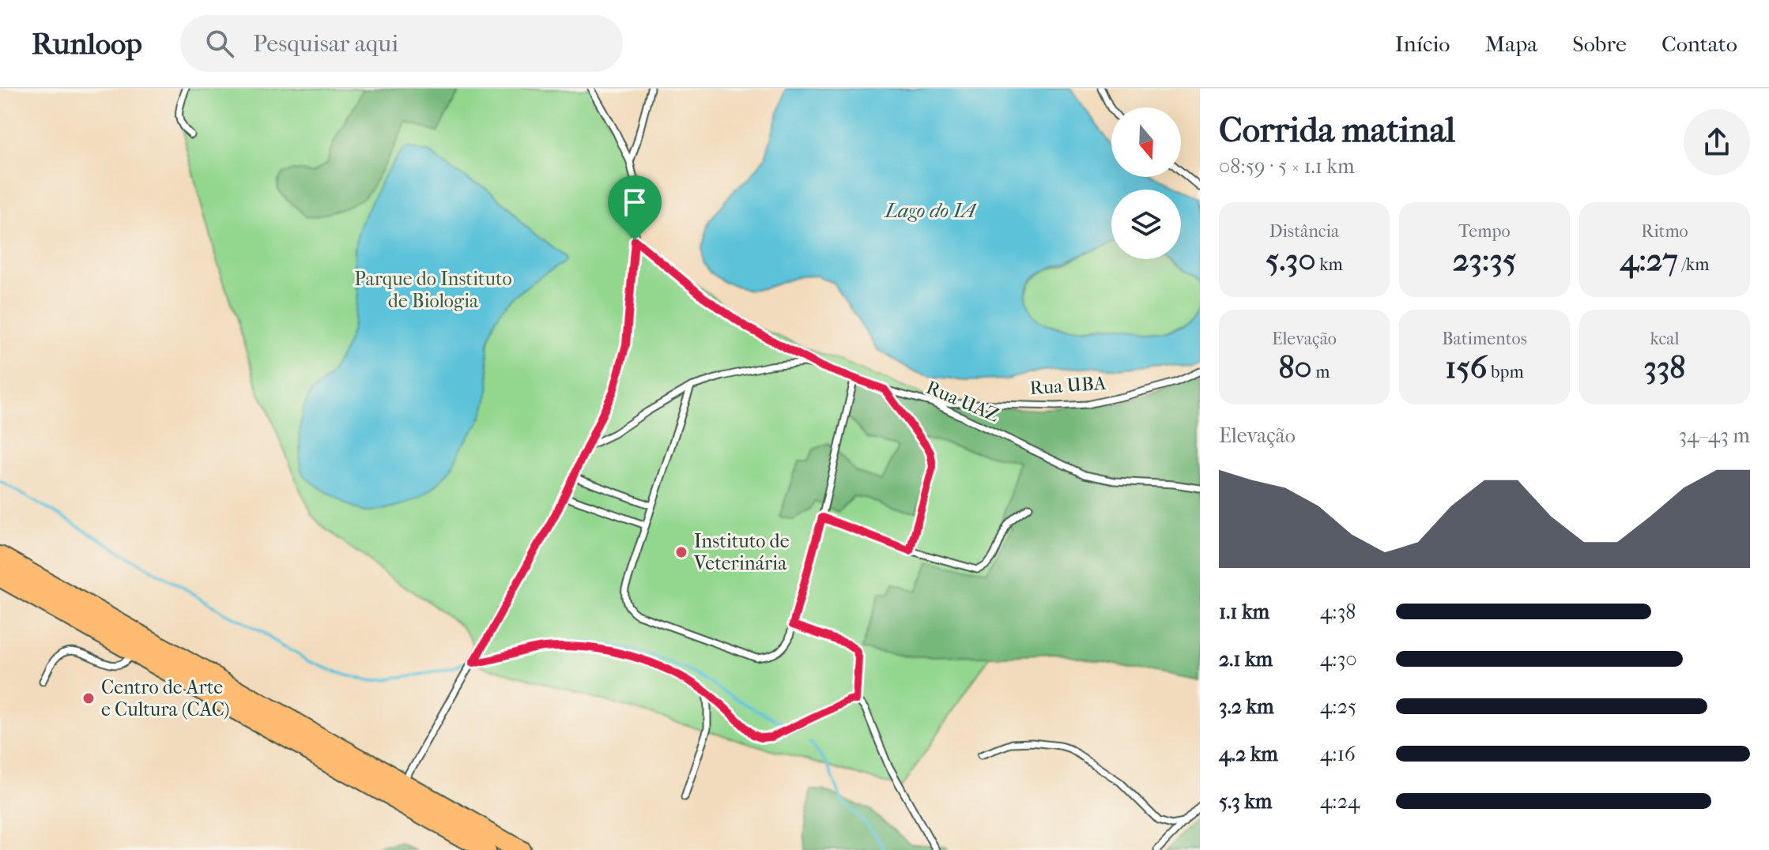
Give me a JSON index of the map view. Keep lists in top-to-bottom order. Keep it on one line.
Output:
{"streets":{"lane":["Rua UBA","Rua UAZ"]},"crossings":[["Rua UBA","Rua UAZ"]],"water":["Lago do IA"],"parks":["Parque do Instituto de Biologia"],"places":["Instituto de Veterinária","Centro de Arte e Cultura (CAC)"],"north":"bottom","page":{"header":"Runloop","search":"Pesquisar aqui","nav":["Início","Mapa","Sobre","Contato"],"heading":["Corrida matinal","08:59 · 5 × 1.1 km"],"stats":[["Distância","5.30 km"],["Tempo","23:35"],["Ritmo","4:27 /km"],["Elevação","80 m"],["Batimentos","156 bpm"],["kcal","338"]],"chart":["Elevação","34–43 m"],"list":[{"name":"1.1 km","note":"4:38"},{"name":"2.1 km","note":"4:30"},{"name":"3.2 km","note":"4:25"},{"name":"4.2 km","note":"4:16"},{"name":"5.3 km","note":"4:24"}]}}
